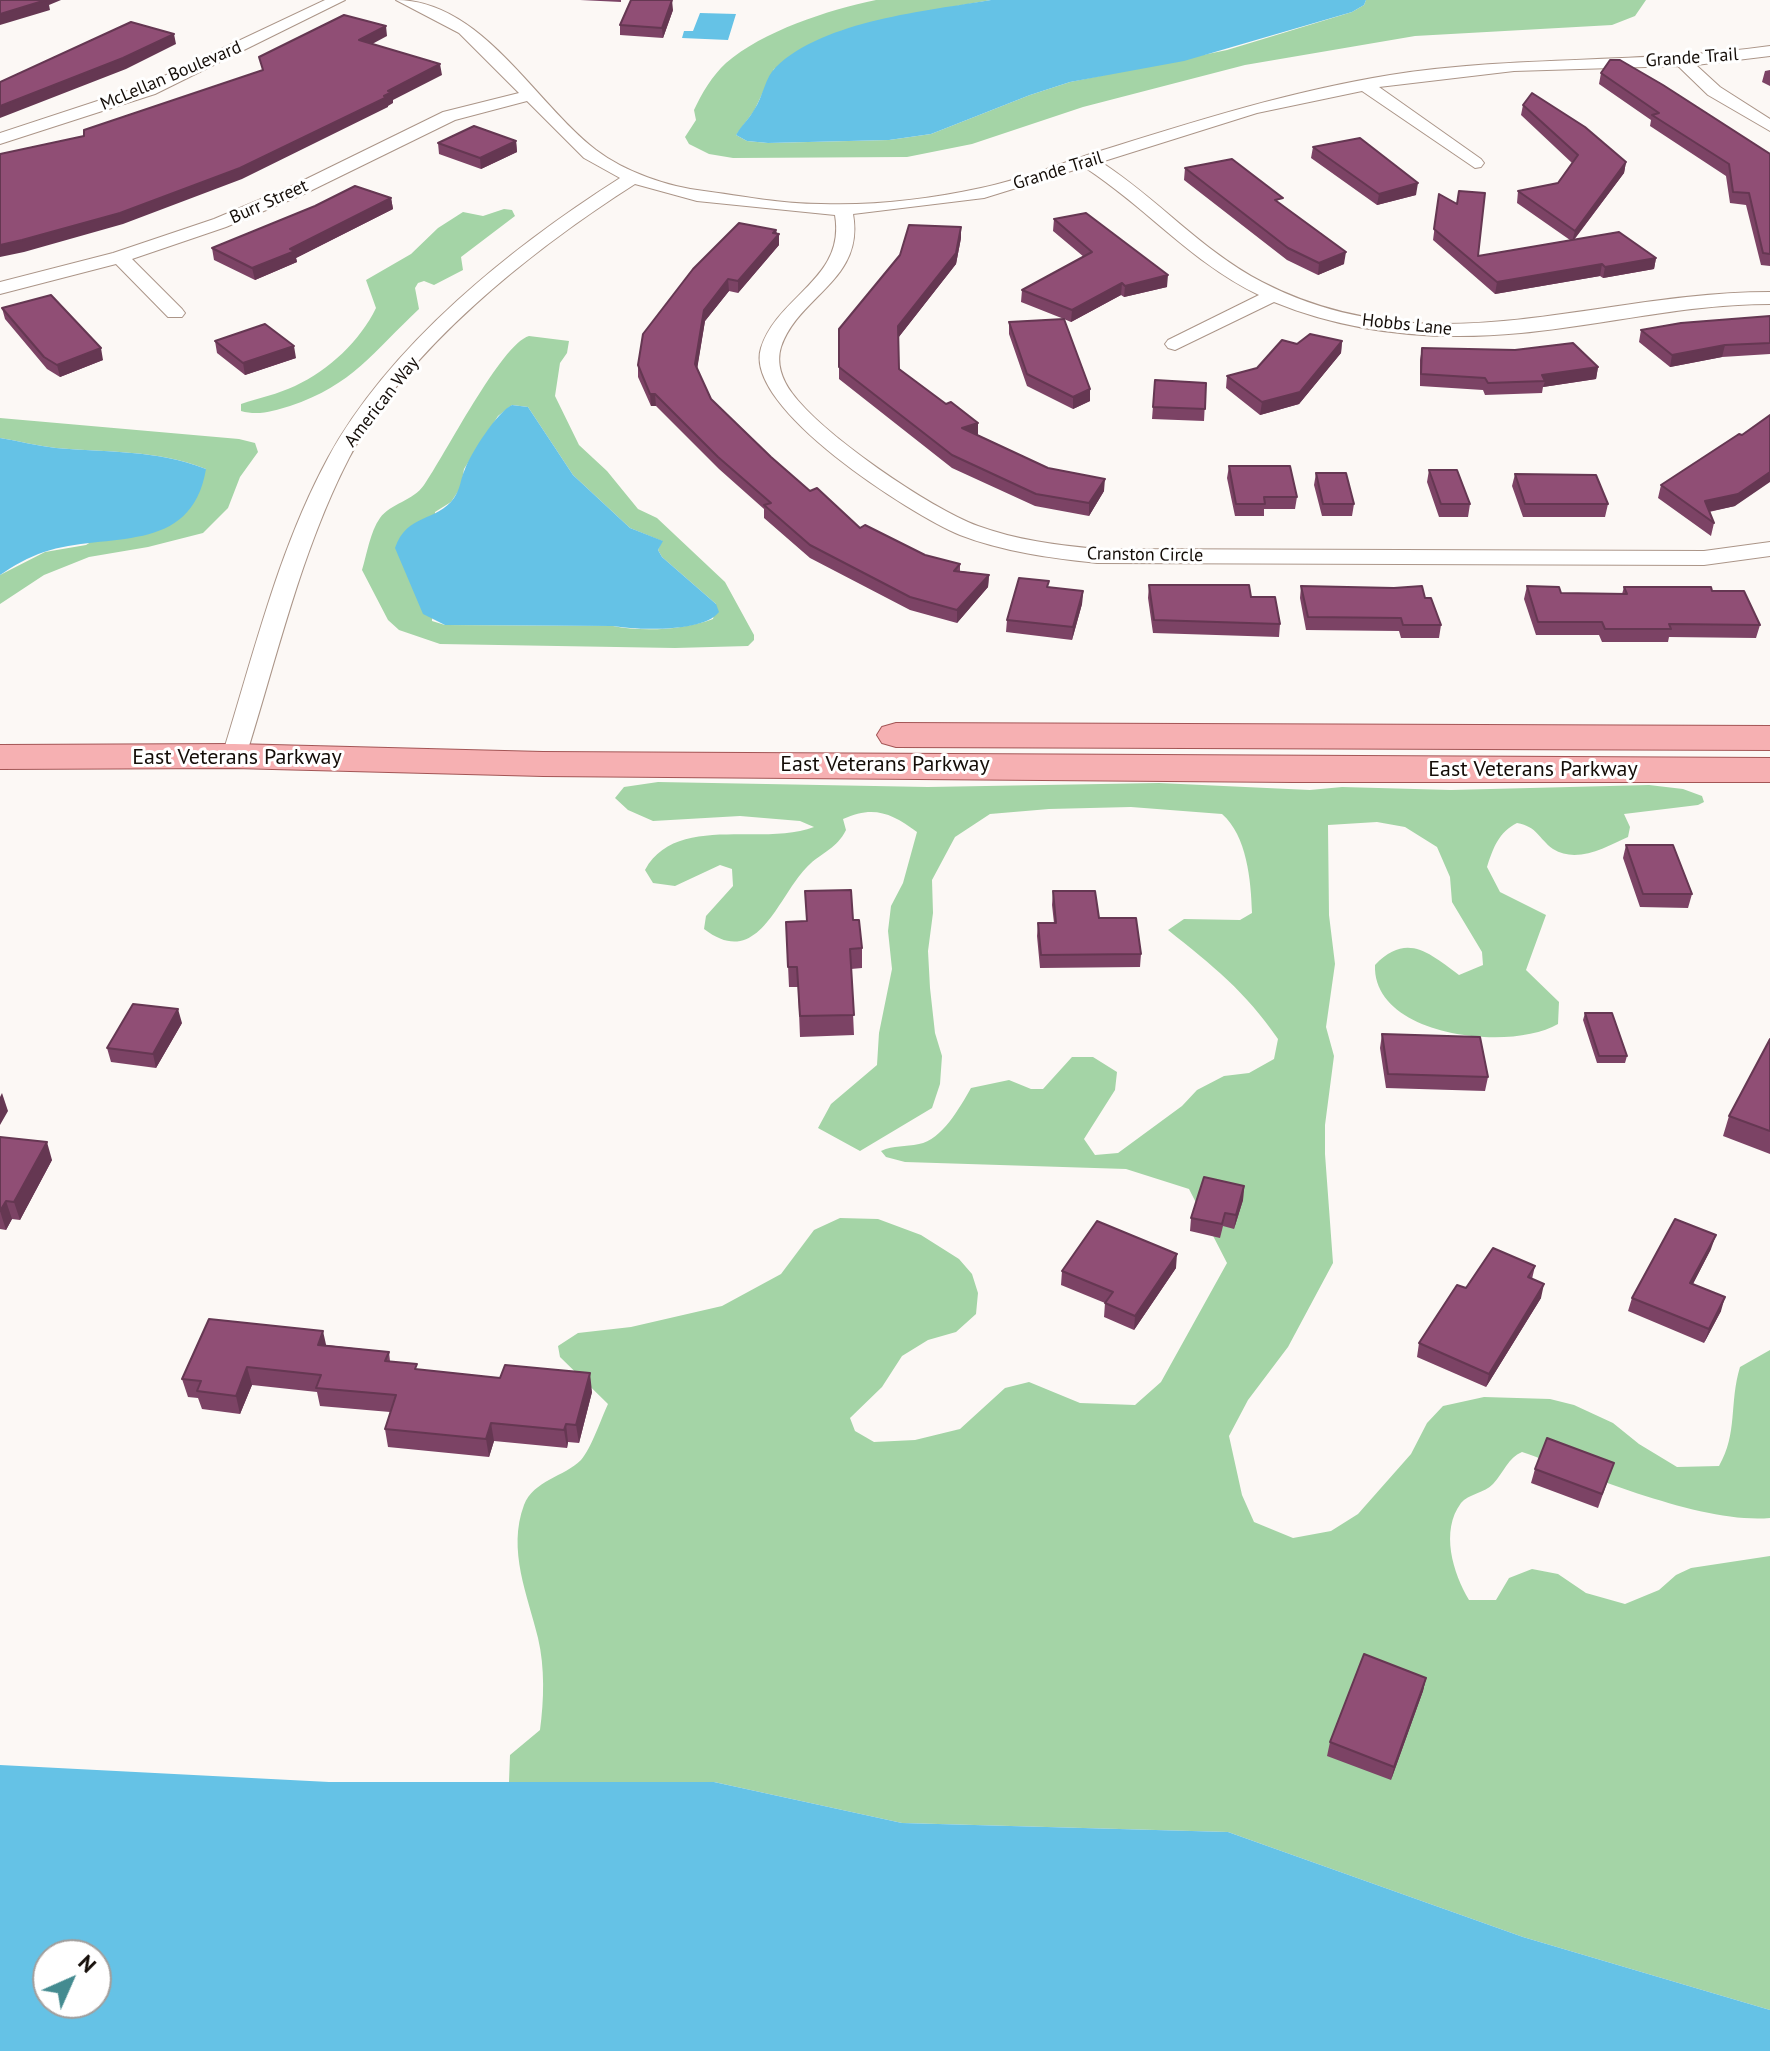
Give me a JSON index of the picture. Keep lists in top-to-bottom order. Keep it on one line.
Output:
{"streets":{"main road":["East Veterans Parkway"],"street":["Grande Trail","McLellan Boulevard","Burr Street","Hobbs Lane","American Way","Cranston Circle"]},"crossings":[["Grande Trail","Burr Street"],["Grande Trail","Hobbs Lane"],["Grande Trail","American Way"],["Grande Trail","Cranston Circle"],["American Way","East Veterans Parkway"]],"north":"top right"}
